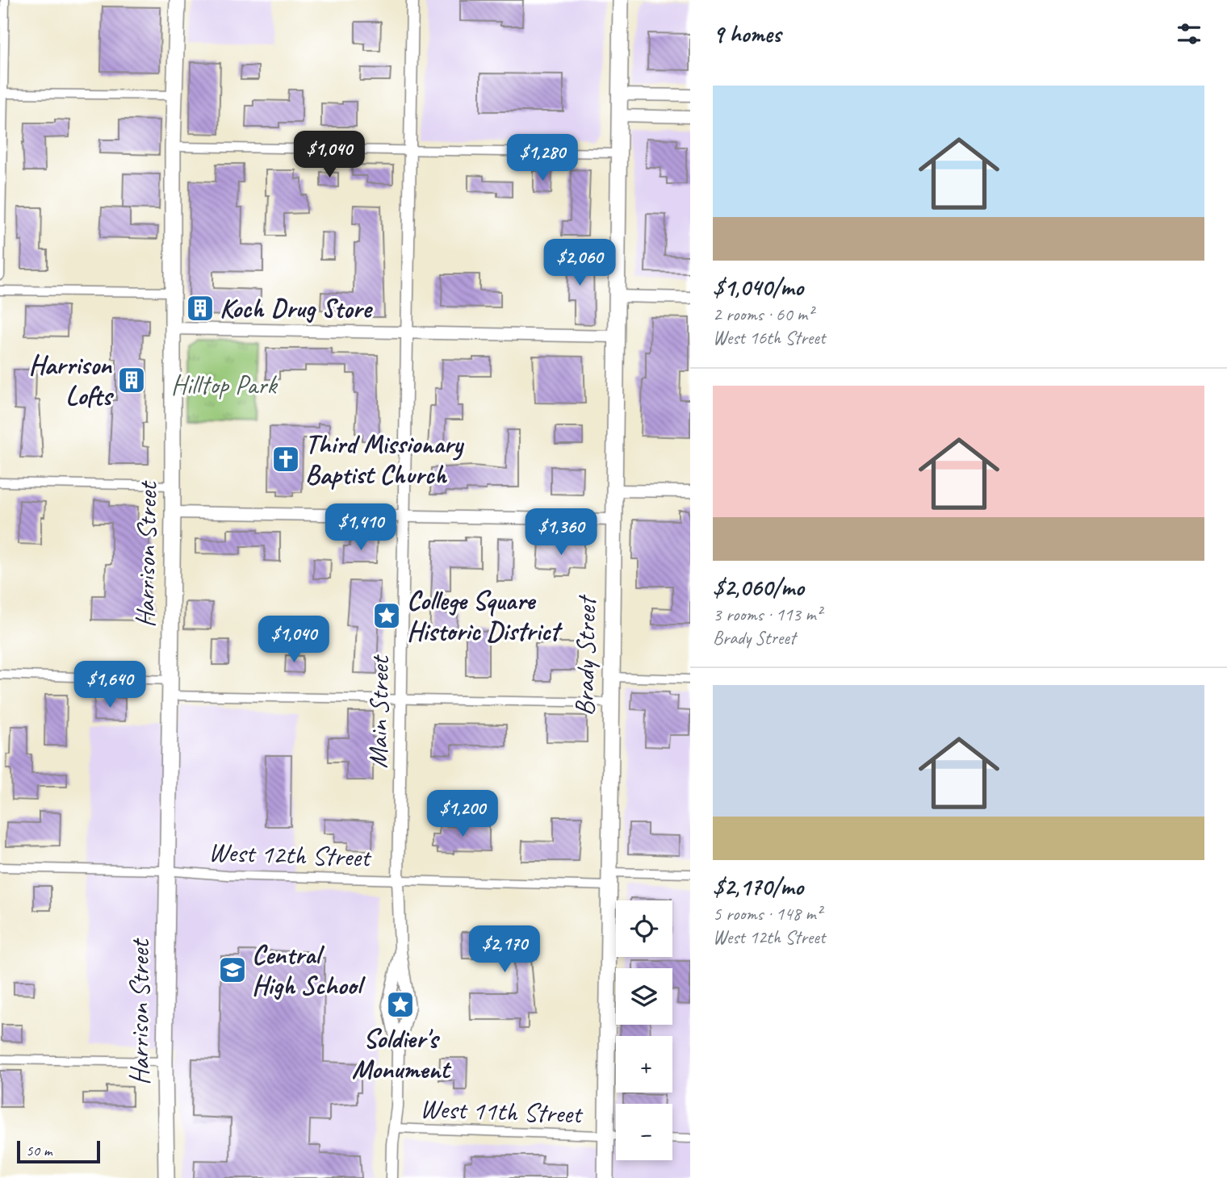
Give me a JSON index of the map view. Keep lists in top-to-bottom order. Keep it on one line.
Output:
{"streets":{"highway":["Harrison Street","Brady Street"],"street":["Main Street","West 12th Street","West 11th Street"]},"crossings":[["Harrison Street","West 12th Street"],["Brady Street","West 12th Street"],["Brady Street","West 11th Street"],["Main Street","West 12th Street"],["Main Street","West 11th Street"]],"parks":["Hilltop Park"],"places":{"building":["Koch Drug Store","Harrison Lofts"],"church":["Third Missionary Baptist Church"],"place":["College Square Historic District","Soldier's Monument"],"school or university":["Central High School"]},"scale_bar":"50 m","page":{"heading":"9 homes","list":[{"name":"$1,040/mo","note":"2 rooms · 60 m² · West 16th Street"},{"name":"$2,060/mo","note":"3 rooms · 113 m² · Brady Street"},{"name":"$2,170/mo","note":"5 rooms · 148 m² · West 12th Street"}],"price":["$1,040","$1,280","$2,060","$1,410","$1,360","$1,040","$1,640","$1,200","$2,170"],"map_buttons":["+","−"],"scale":"50 m"}}
